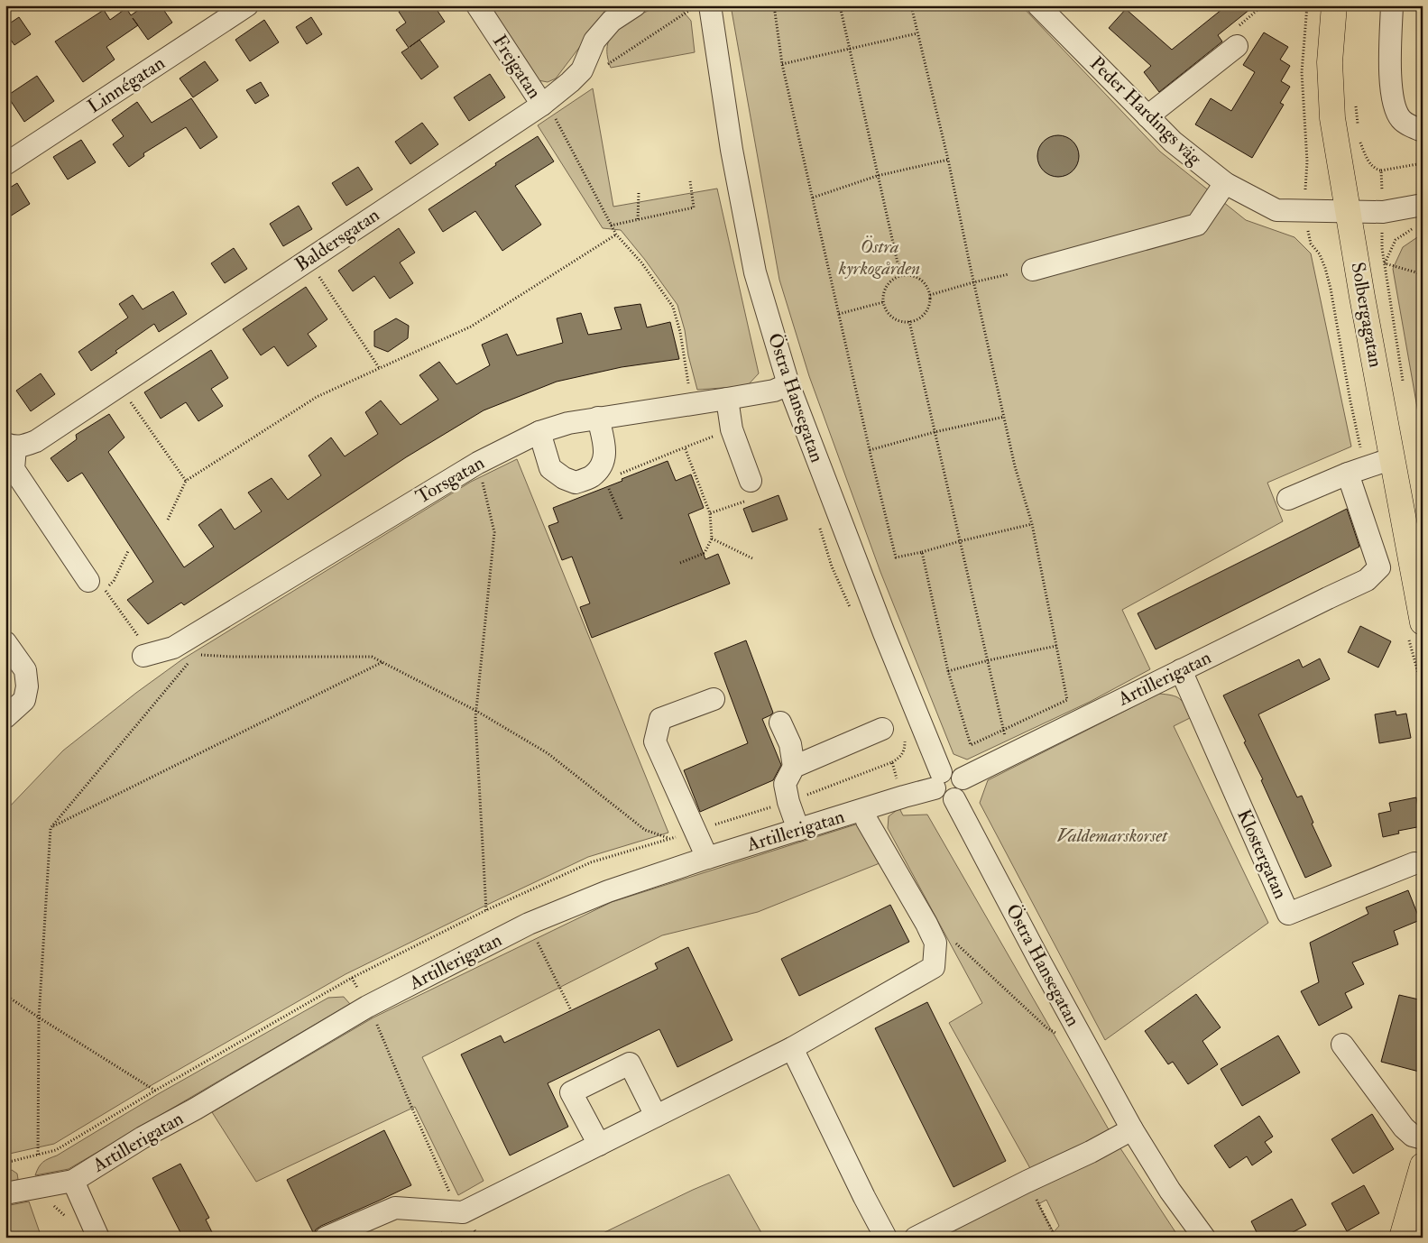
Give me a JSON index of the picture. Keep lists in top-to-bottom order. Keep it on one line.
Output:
{"streets":{"main road":["Solbergagatan"],"street":["Frejgatan","Linnégatan","Peder Hardings väg","Baldersgatan","Östra Hansegatan","Torsgatan","Artillerigatan","Klostergatan"]},"crossings":[["Frejgatan","Baldersgatan"],["Peder Hardings väg","Solbergagatan"],["Östra Hansegatan","Torsgatan"],["Östra Hansegatan","Artillerigatan"],["Artillerigatan","Klostergatan"]],"parks":["Östra kyrkogården","Valdemarskorset"]}
